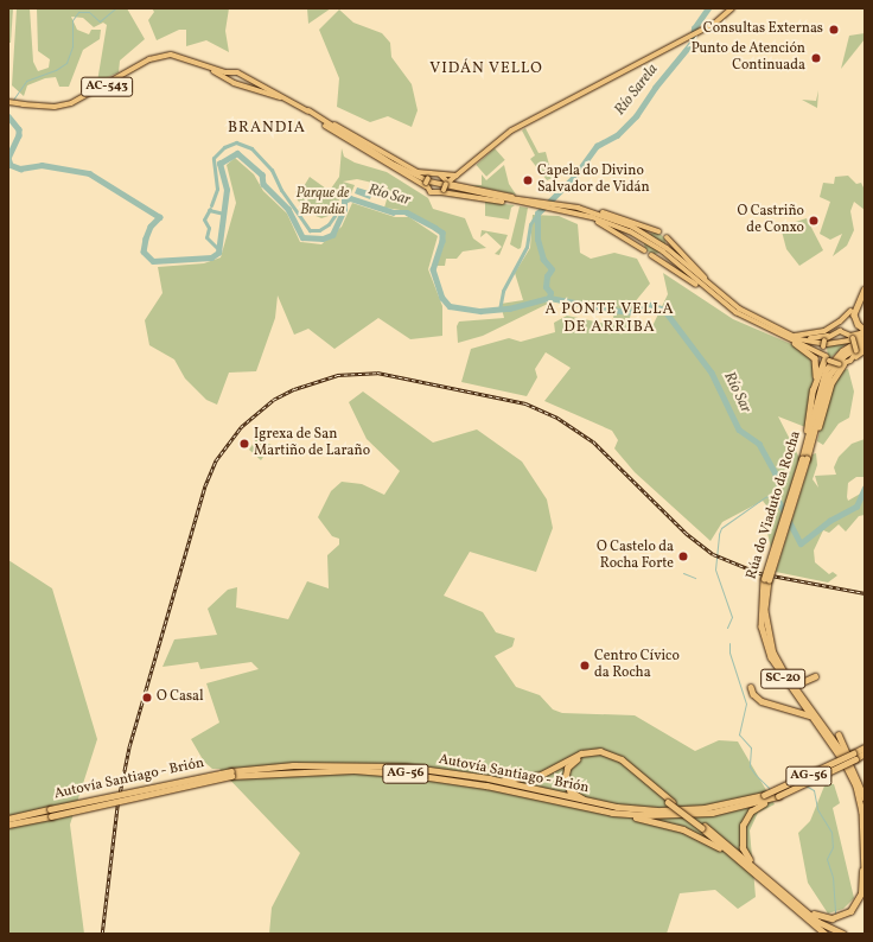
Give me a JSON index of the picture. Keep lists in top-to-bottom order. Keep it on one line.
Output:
{"streets":{"highway":["Rúa do Viaduto da Rocha","SC-20","AG-56","Autovía Santiago - Brión"],"main road":["AC-543"]},"crossings":[["Rúa do Viaduto da Rocha","SC-20"]],"districts":["VIDÁN VELLO","BRANDIA","A PONTE VELLA DE ARRIBA"],"water":["Río Sarela","Río Sar"],"parks":["Parque de Brandia"],"places":["Consultas Externas","Punto de Atención Continuada","Capela do Divino Salvador de Vidán","O Castriño de Conxo","Igrexa de San Martiño de Laraño","O Castelo da Rocha Forte","Centro Cívico da Rocha","O Casal"]}
